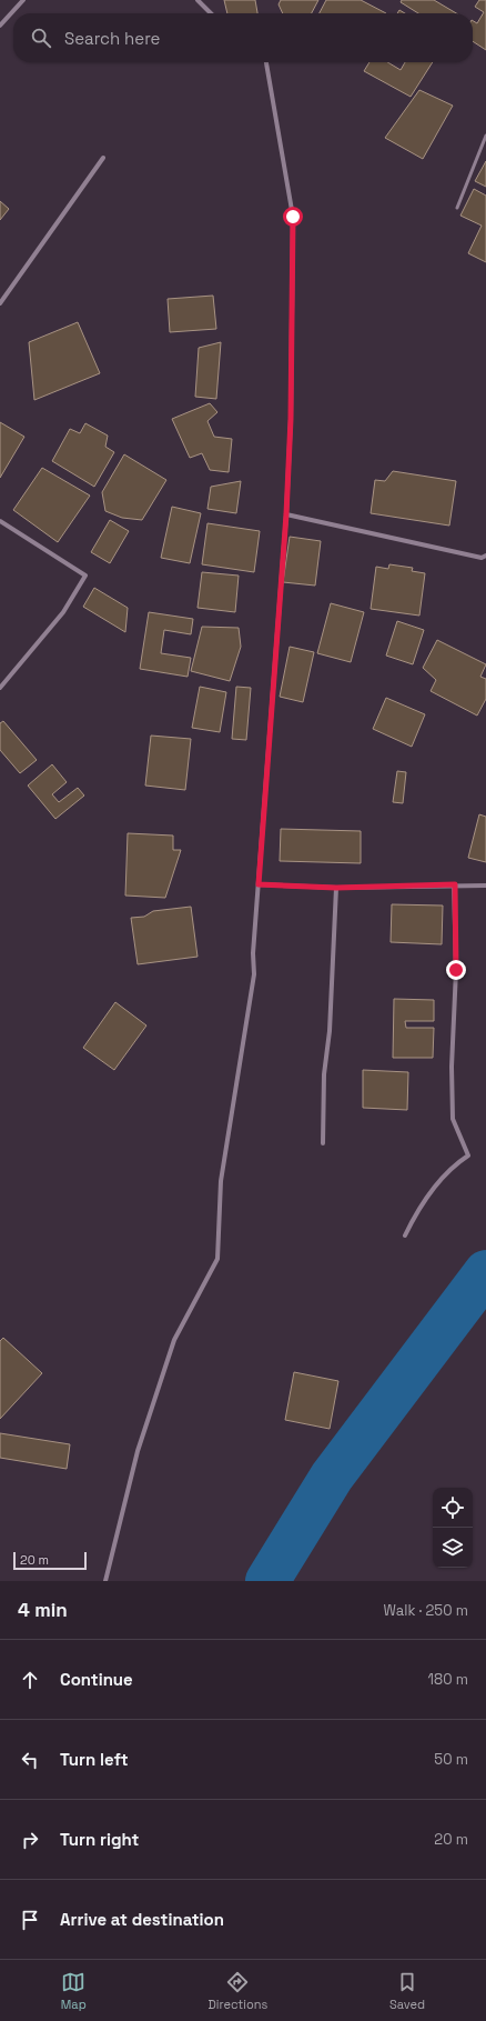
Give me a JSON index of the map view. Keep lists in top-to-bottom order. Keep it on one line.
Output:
{"scale_bar":"20 m","page":{"search":"Search here","scale":"20 m","heading":["4 min","Walk · 250 m"],"list":[["Continue","180 m"],["Turn left","50 m"],["Turn right","20 m"],"Arrive at destination"],"nav":["Map","Directions","Saved"]}}
